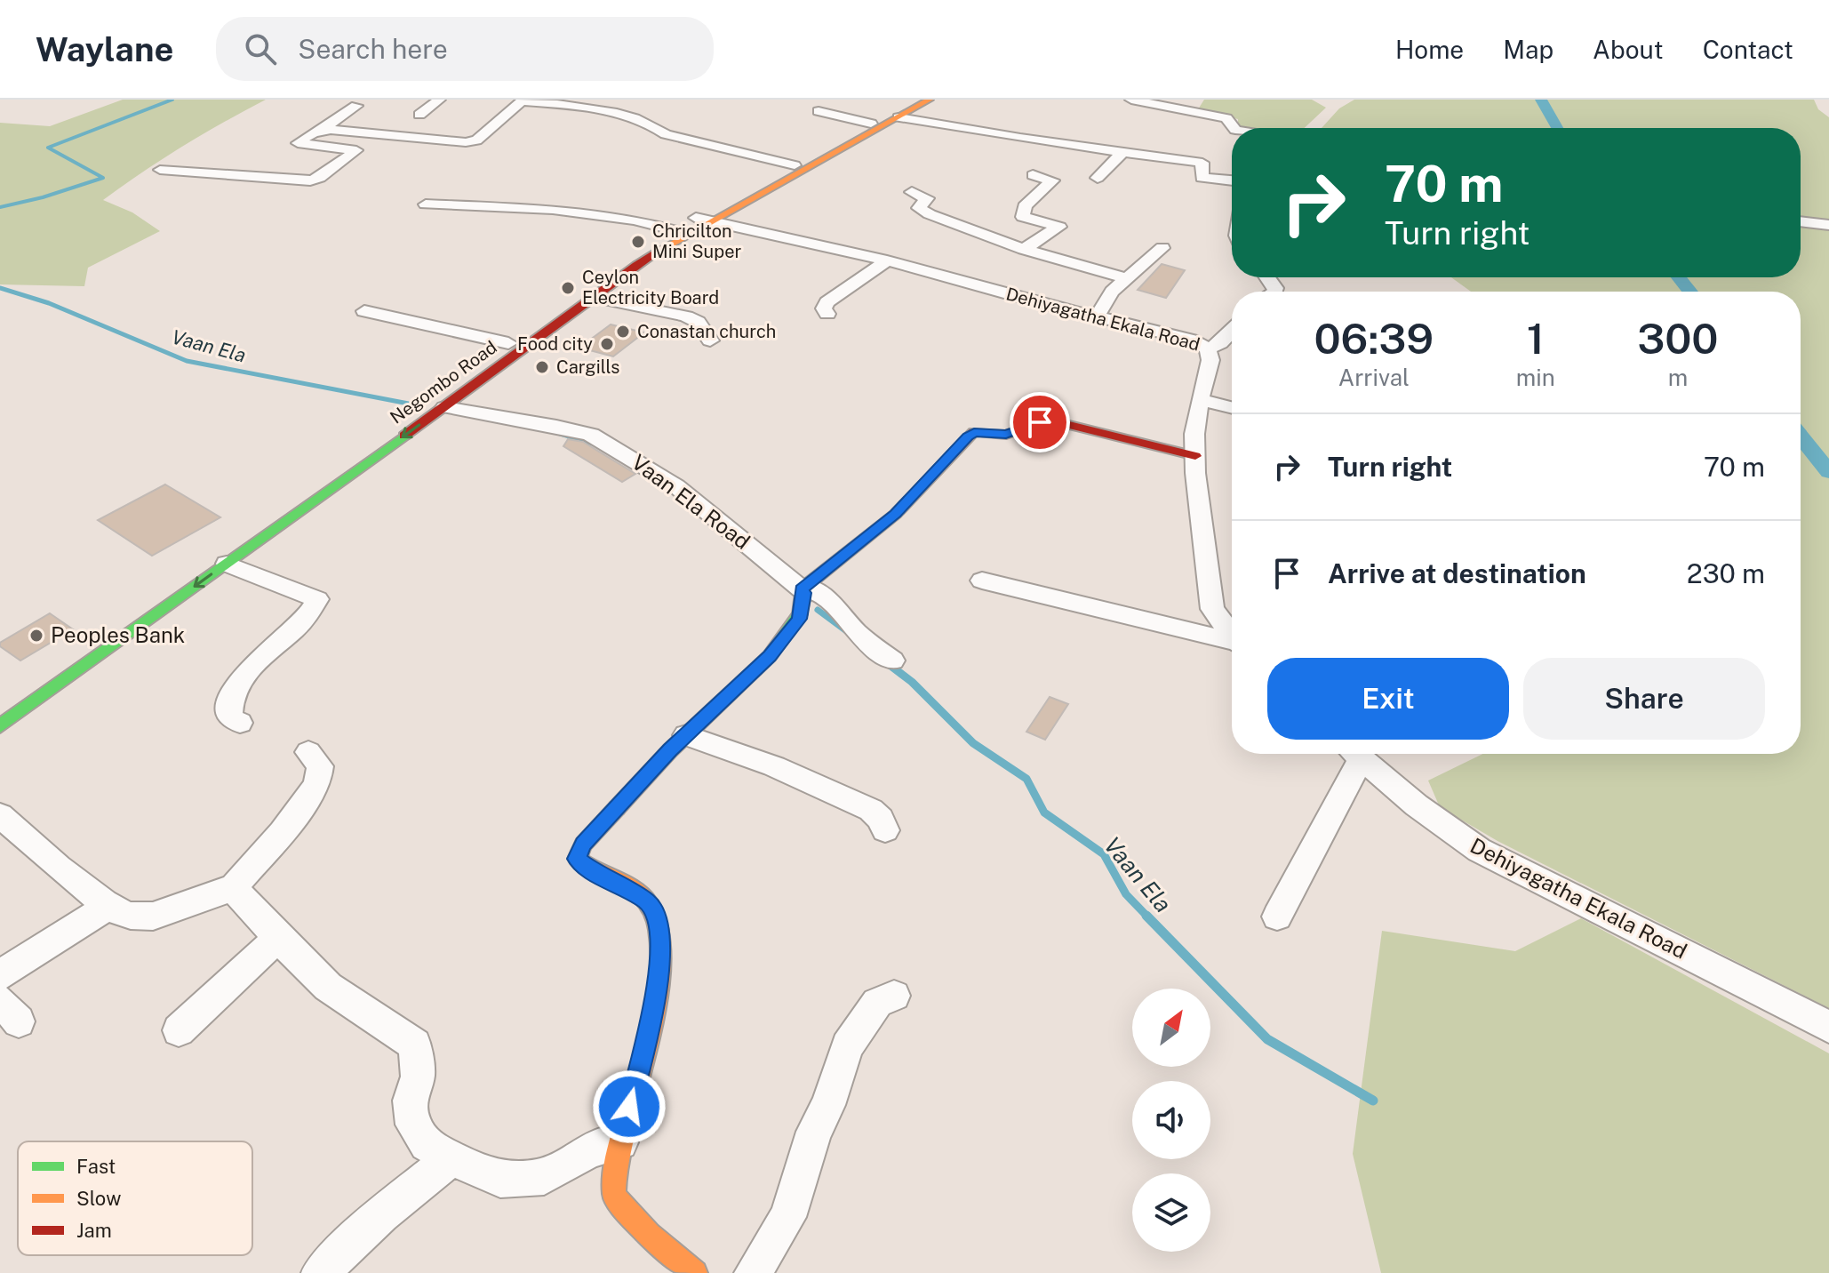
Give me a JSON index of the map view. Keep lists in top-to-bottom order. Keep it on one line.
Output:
{"streets":{"main road":["Negombo Road"],"street":["Dehiyagatha Ekala Road","Vaan Ela Road"]},"crossings":[["Dehiyagatha Ekala Road","Negombo Road"],["Negombo Road","Vaan Ela Road"]],"water":["Vaan Ela"],"places":["Chricilton Mini Super","Ceylon Electricity Board","Conastan church","Food city","Cargills","Peoples Bank"],"legend":["Fast","Slow","Jam"],"north":"top right","page":{"header":"Waylane","search":"Search here","nav":["Home","Map","About","Contact"],"turn":["70 m","Turn right"],"eta":["06:39","Arrival","1","min","300","m"],"list":[{"name":"Turn right","value":"70 m"},{"name":"Arrive at destination","value":"230 m"}],"buttons":["Exit","Share"]}}
